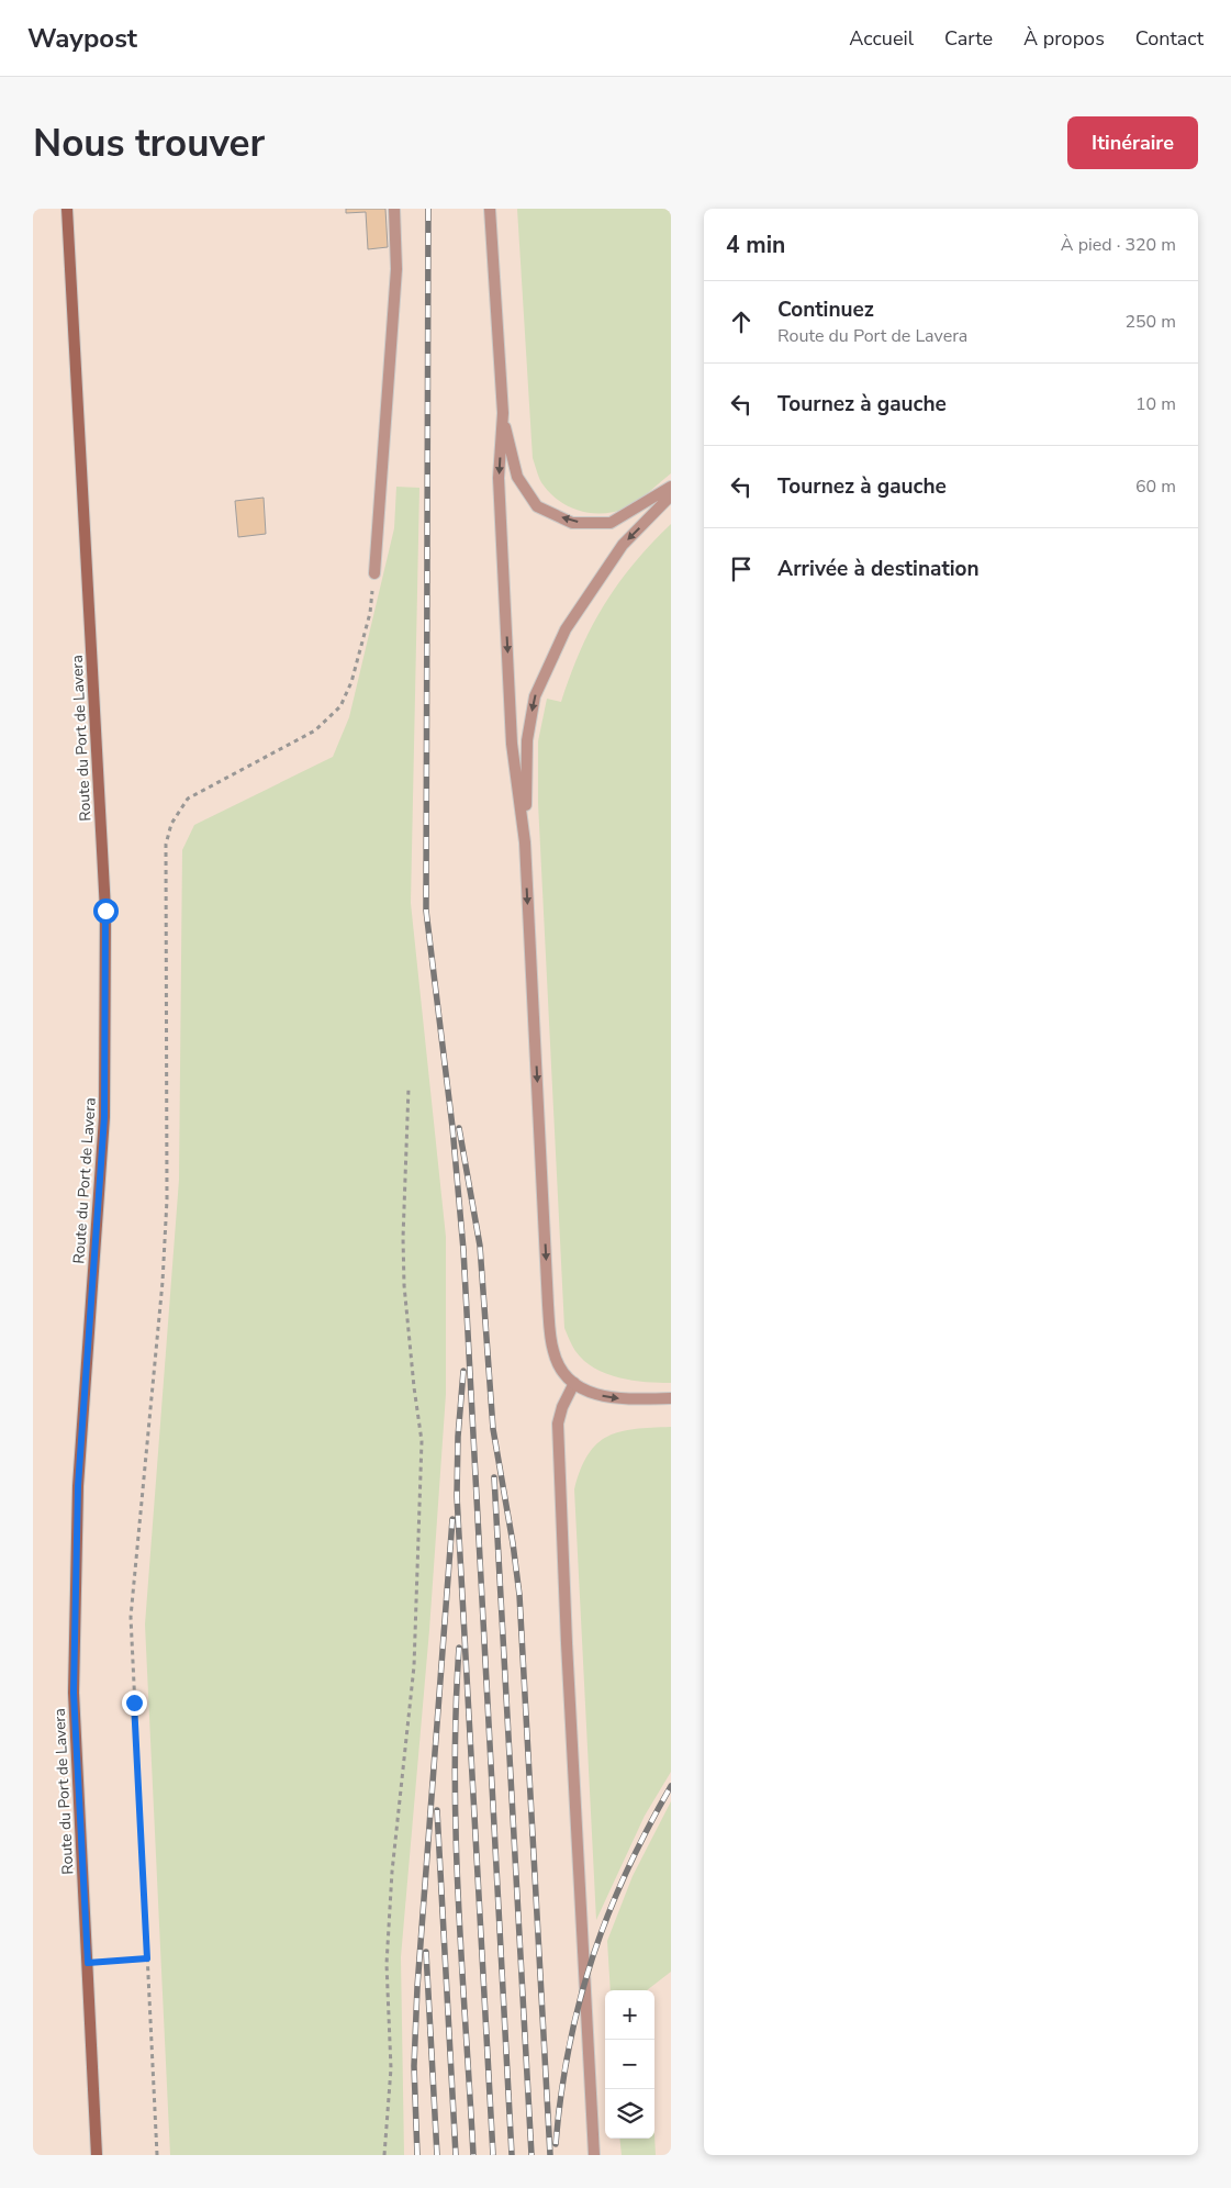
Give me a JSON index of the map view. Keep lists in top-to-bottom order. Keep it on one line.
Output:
{"streets":{"street":["Route du Port de Lavera"]},"page":{"header":"Waypost","nav":["Accueil","Carte","À propos","Contact"],"buttons":"Itinéraire","title":"Nous trouver","heading":["4 min","À pied · 320 m"],"list":[["Continuez","Route du Port de Lavera","250 m"],["Tournez à gauche","10 m"],["Tournez à gauche","60 m"],"Arrivée à destination"],"map_buttons":["+","−"]}}
